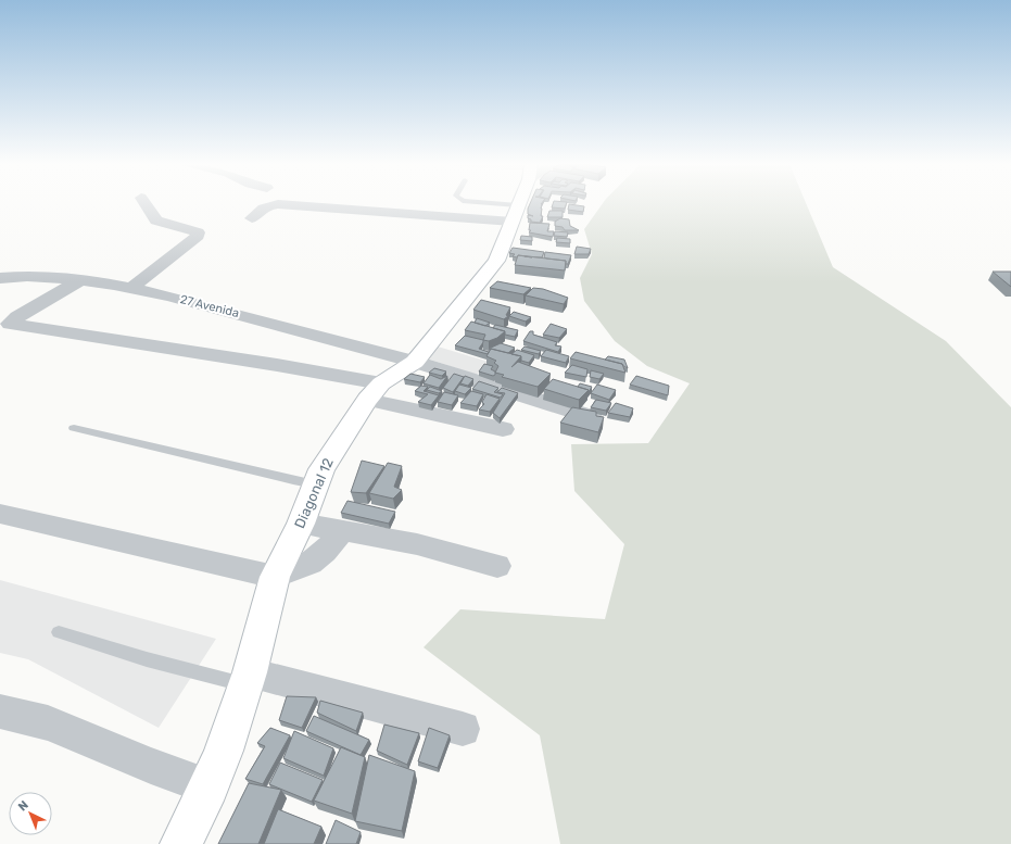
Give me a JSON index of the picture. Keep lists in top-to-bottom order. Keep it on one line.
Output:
{"streets":{"main road":["Diagonal 12"],"street":["27 Avenida"]},"crossings":[["27 Avenida","Diagonal 12"]],"north":"top left"}
